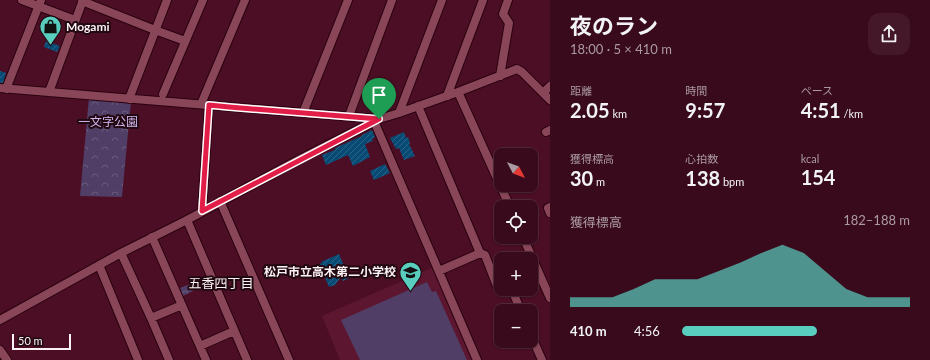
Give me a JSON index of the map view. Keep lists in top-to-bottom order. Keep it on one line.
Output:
{"districts":["五香四丁目"],"parks":["一文字公園"],"places":{"shop":["Mogami"],"school or university":["松戸市立高木第二小学校"]},"scale_bar":"50 m","north":"bottom right","page":{"heading":["夜のラン","18:00 · 5 × 410 m"],"stats":[["距離","2.05 km"],["時間","9:57"],["ペース","4:51 /km"],["獲得標高","30 m"],["心拍数","138 bpm"],["kcal","154"]],"map_buttons":["+","−"],"chart":["獲得標高","182–188 m"],"list":[{"name":"410 m","note":"4:56"}],"scale":"50 m"}}
